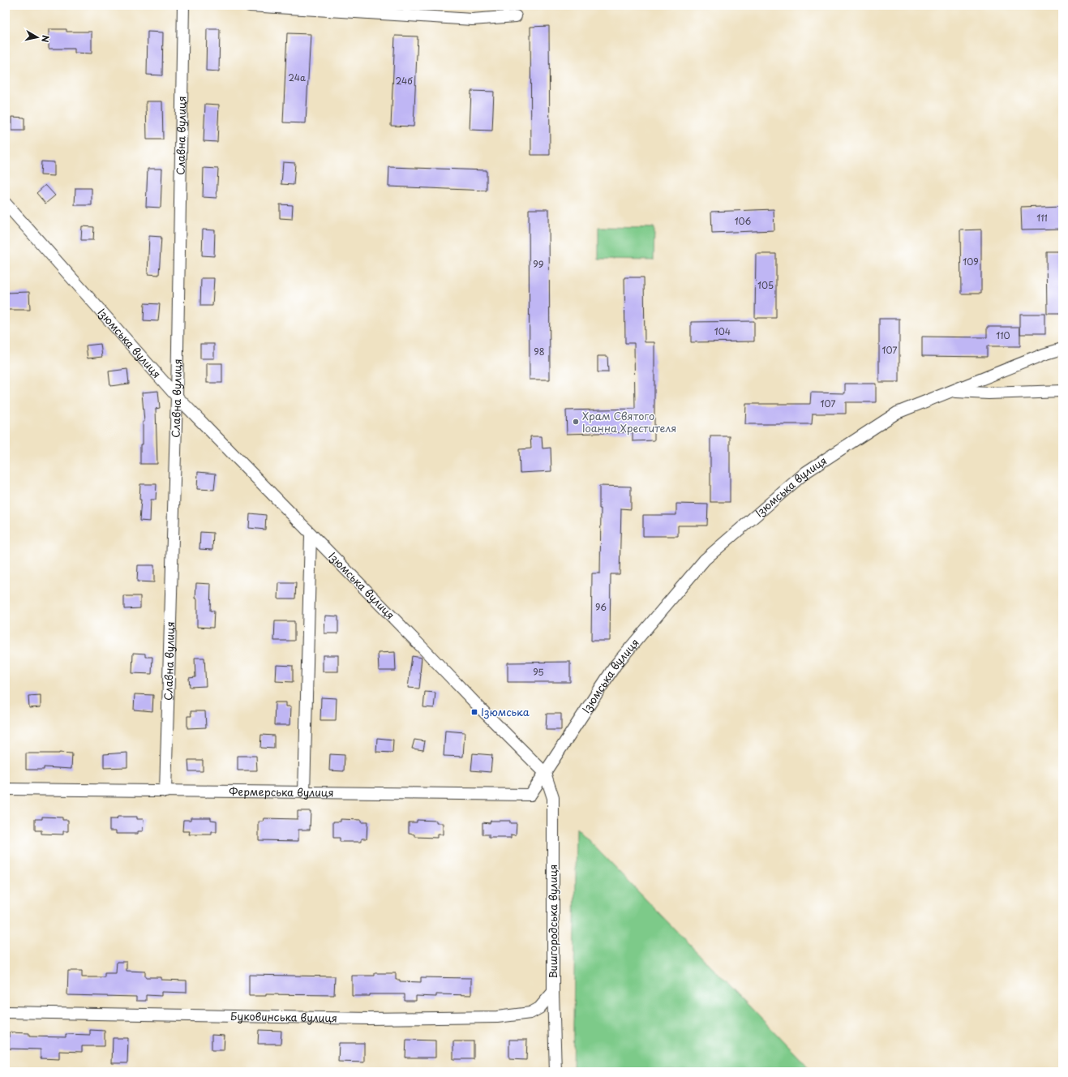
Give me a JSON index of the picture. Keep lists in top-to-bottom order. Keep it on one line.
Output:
{"streets":{"street":["Славна вулиця","Ізюмська вулиця","Фермерська вулиця","Вишгородська вулиця","Буковинська вулиця"]},"crossings":[["Славна вулиця","Ізюмська вулиця"],["Славна вулиця","Фермерська вулиця"],["Ізюмська вулиця","Фермерська вулиця"],["Ізюмська вулиця","Вишгородська вулиця"],["Фермерська вулиця","Вишгородська вулиця"],["Вишгородська вулиця","Буковинська вулиця"]],"places":{"other":["Храм Святого Іоанна Хрестителя"],"transit":["Ізюмська"]},"house_numbers":["24а","24б","111","106","109","99","105","104","110","107","98","107","96","95"],"north":"right"}
